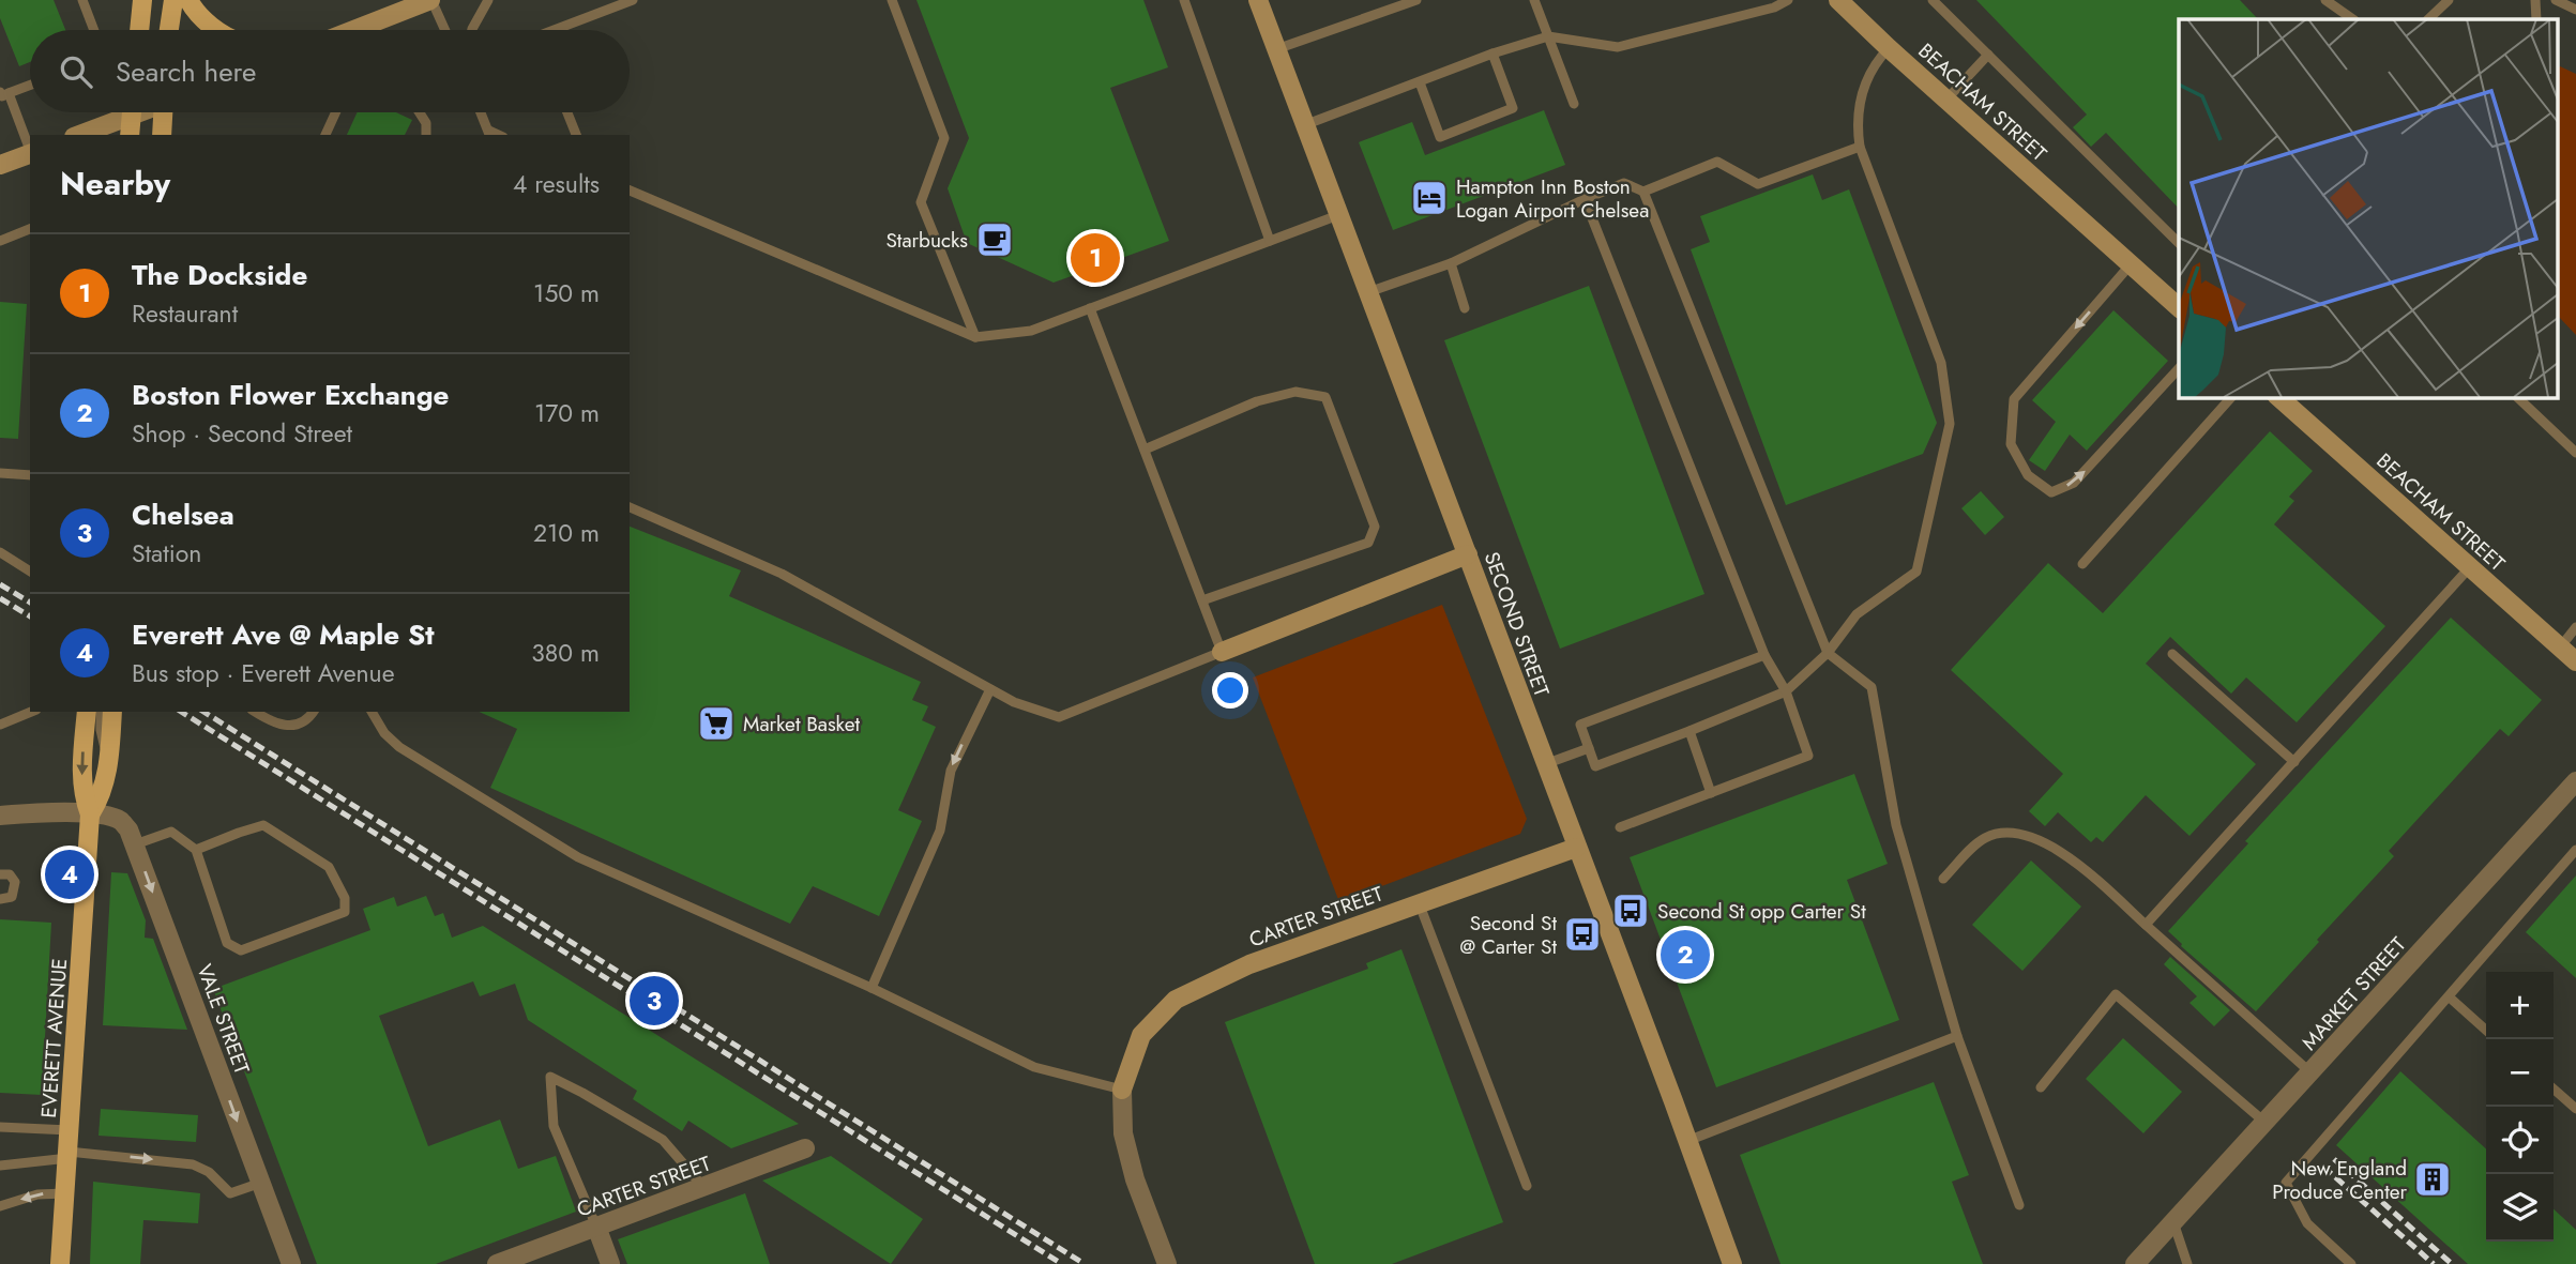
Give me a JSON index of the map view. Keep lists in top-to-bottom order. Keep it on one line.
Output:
{"streets":{"main road":["BEACHAM STREET","SECOND STREET","CARTER STREET","EVERETT AVENUE"],"street":["MARKET STREET","VALE STREET"]},"crossings":[["SECOND STREET","CARTER STREET"],["VALE STREET","EVERETT AVENUE"]],"one_way":["VALE STREET"],"places":{"hotel":["Hampton Inn Boston Logan Airport Chelsea"],"cafe":["Starbucks"],"supermarket":["Market Basket"],"bus stop":["Second St opp Carter St","Second St @ Carter St"],"building":["New England Produce Center"]},"page":{"search":"Search here","heading":["Nearby","4 results"],"pins":["1","4","2","3"],"list":[{"mark":"1","name":"The Dockside","note":"Restaurant","value":"150 m"},{"mark":"2","name":"Boston Flower Exchange","note":"Shop · Second Street","value":"170 m"},{"mark":"3","name":"Chelsea","note":"Station","value":"210 m"},{"mark":"4","name":"Everett Ave @ Maple St","note":"Bus stop · Everett Avenue","value":"380 m"}],"map_buttons":["+","−"]}}
